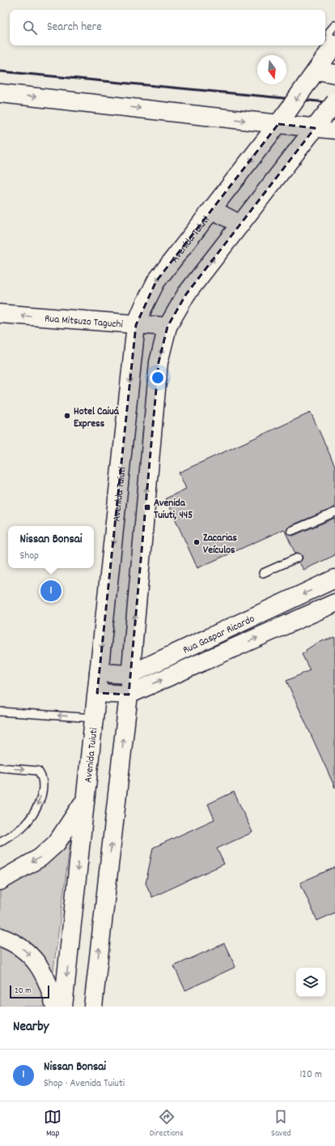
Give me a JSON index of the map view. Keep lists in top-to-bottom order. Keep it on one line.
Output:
{"streets":{"main road":["Avenida Tuiuti","Rua Mitsuzo Taguchi","Rua Gaspar Ricardo"]},"crossings":[["Avenida Tuiuti","Rua Mitsuzo Taguchi"],["Avenida Tuiuti","Rua Gaspar Ricardo"]],"one_way":["Rua Mitsuzo Taguchi"],"places":{"other":["Hotel Caiuá Express","Zacarias Veículos"],"transit":["Avenida Tuiuti, 445"]},"scale_bar":"20 m","north":"bottom","page":{"search":"Search here","popup":["Nissan Bonsai","Shop"],"pins":"1","scale":"20 m","heading":"Nearby","list":[{"mark":"1","name":"Nissan Bonsai","note":"Shop · Avenida Tuiuti","value":"120 m"}],"nav":["Map","Directions","Saved"]}}
